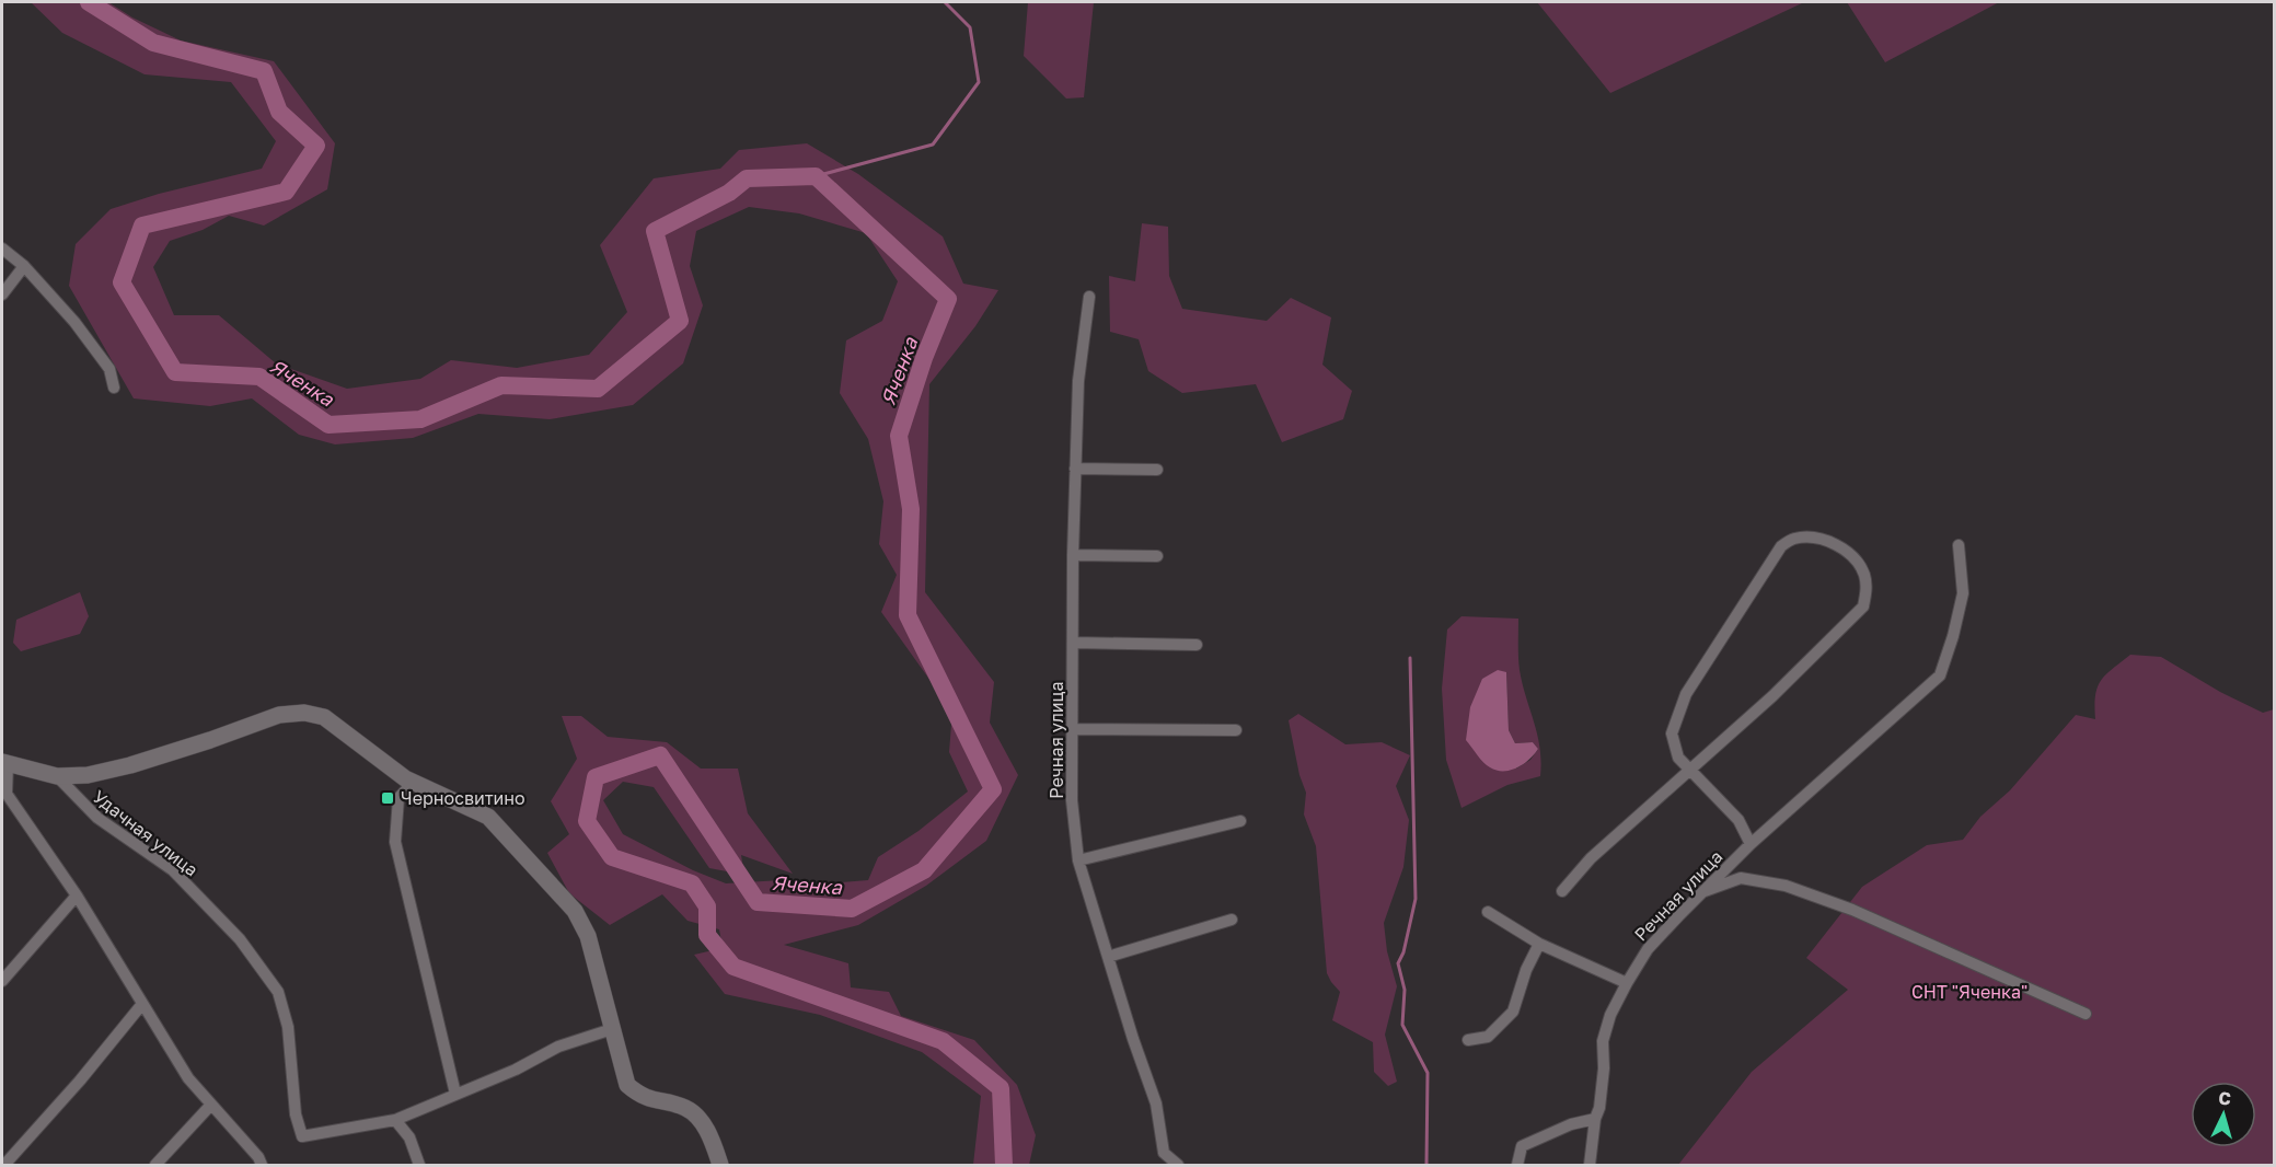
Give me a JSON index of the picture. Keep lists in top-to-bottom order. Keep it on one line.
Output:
{"streets":{"street":["Речная улица","Удачная улица"]},"water":["Яченка"],"parks":["СНТ \"Яченка\""],"places":{"transit":["Черносвитино"]},"north":"top"}
